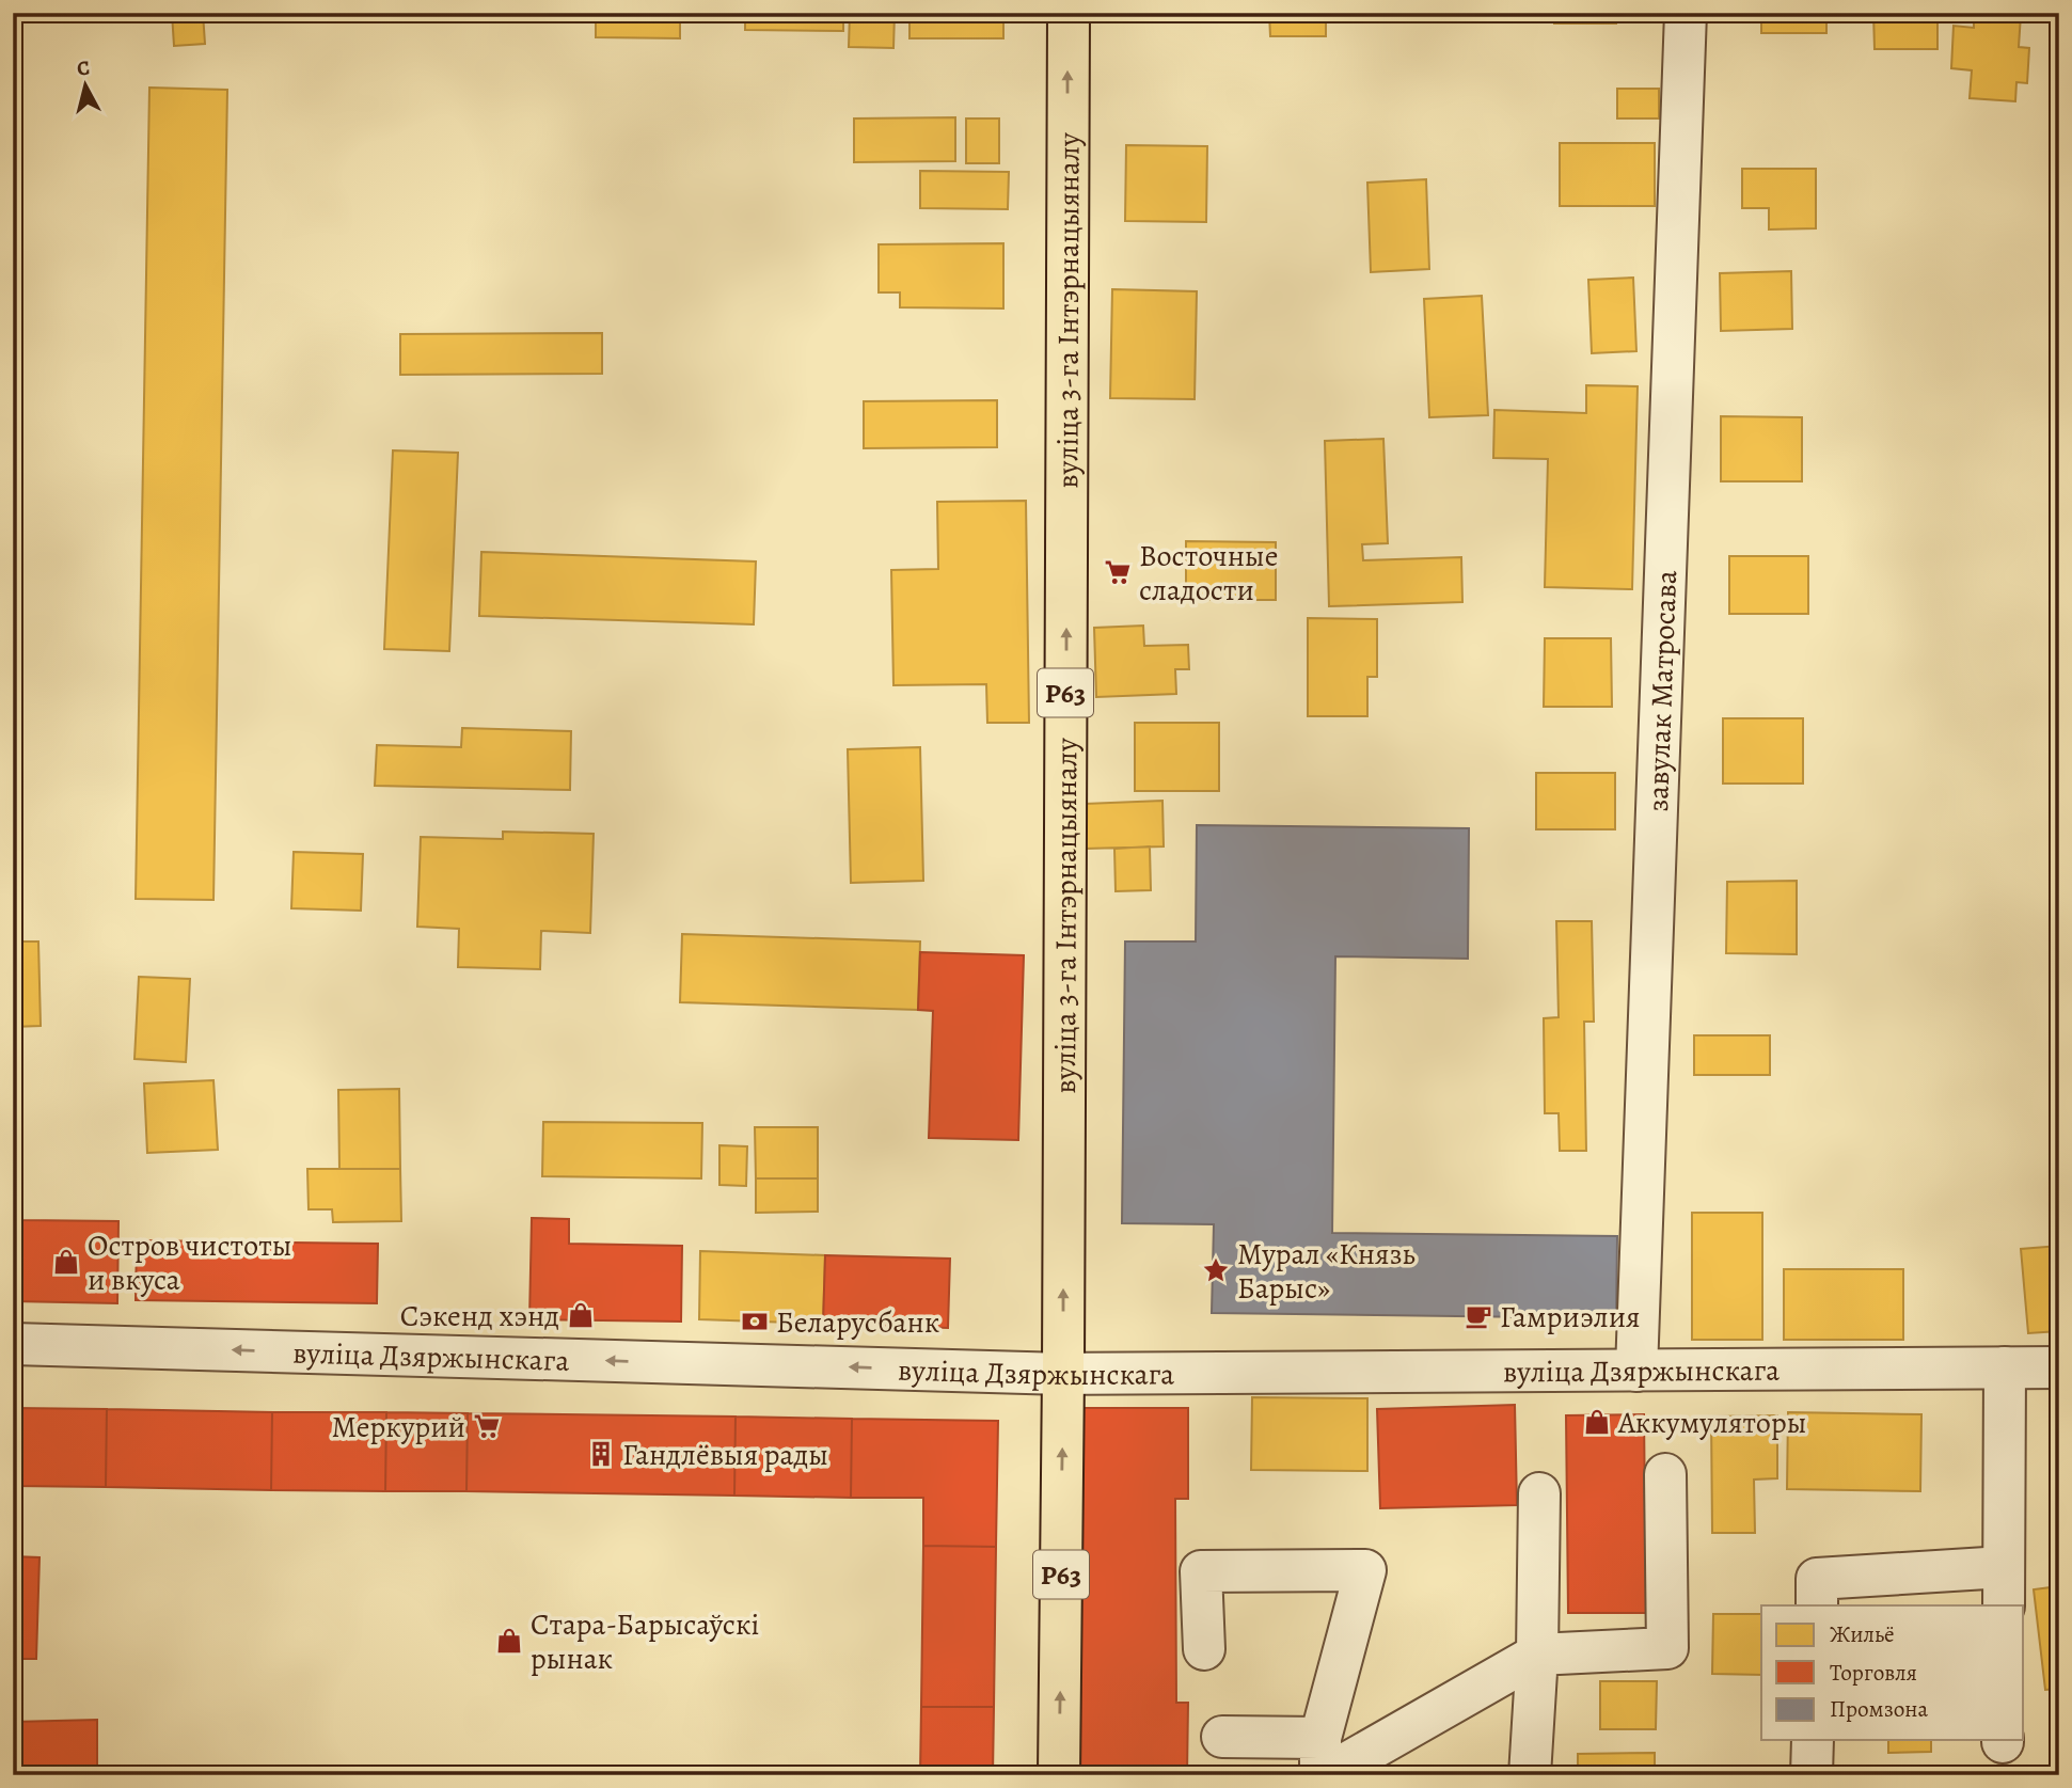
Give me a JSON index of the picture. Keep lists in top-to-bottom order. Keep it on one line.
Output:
{"streets":{"main road":["вуліца 3-га Інтэрнацыяналу","Р63"],"street":["завулак Матросава","вуліца Дзяржынскага"]},"crossings":[["вуліца 3-га Інтэрнацыяналу","вуліца Дзяржынскага"],["завулак Матросава","вуліца Дзяржынскага"]],"one_way":["вуліца 3-га Інтэрнацыяналу","вуліца Дзяржынскага"],"places":{"supermarket":["Восточные сладости","Меркурий"],"shop":["Остров чистоты и вкуса","Сэкенд хэнд","Аккумуляторы","Стара-Барысаўскі рынак"],"place":["Мурал «Князь Барыс»"],"cafe":["Гамриэлия"],"bank":["Беларусбанк"],"building":["Гандлёвыя рады"]},"legend":["Жильё","Торговля","Промзона"],"north":"top"}
